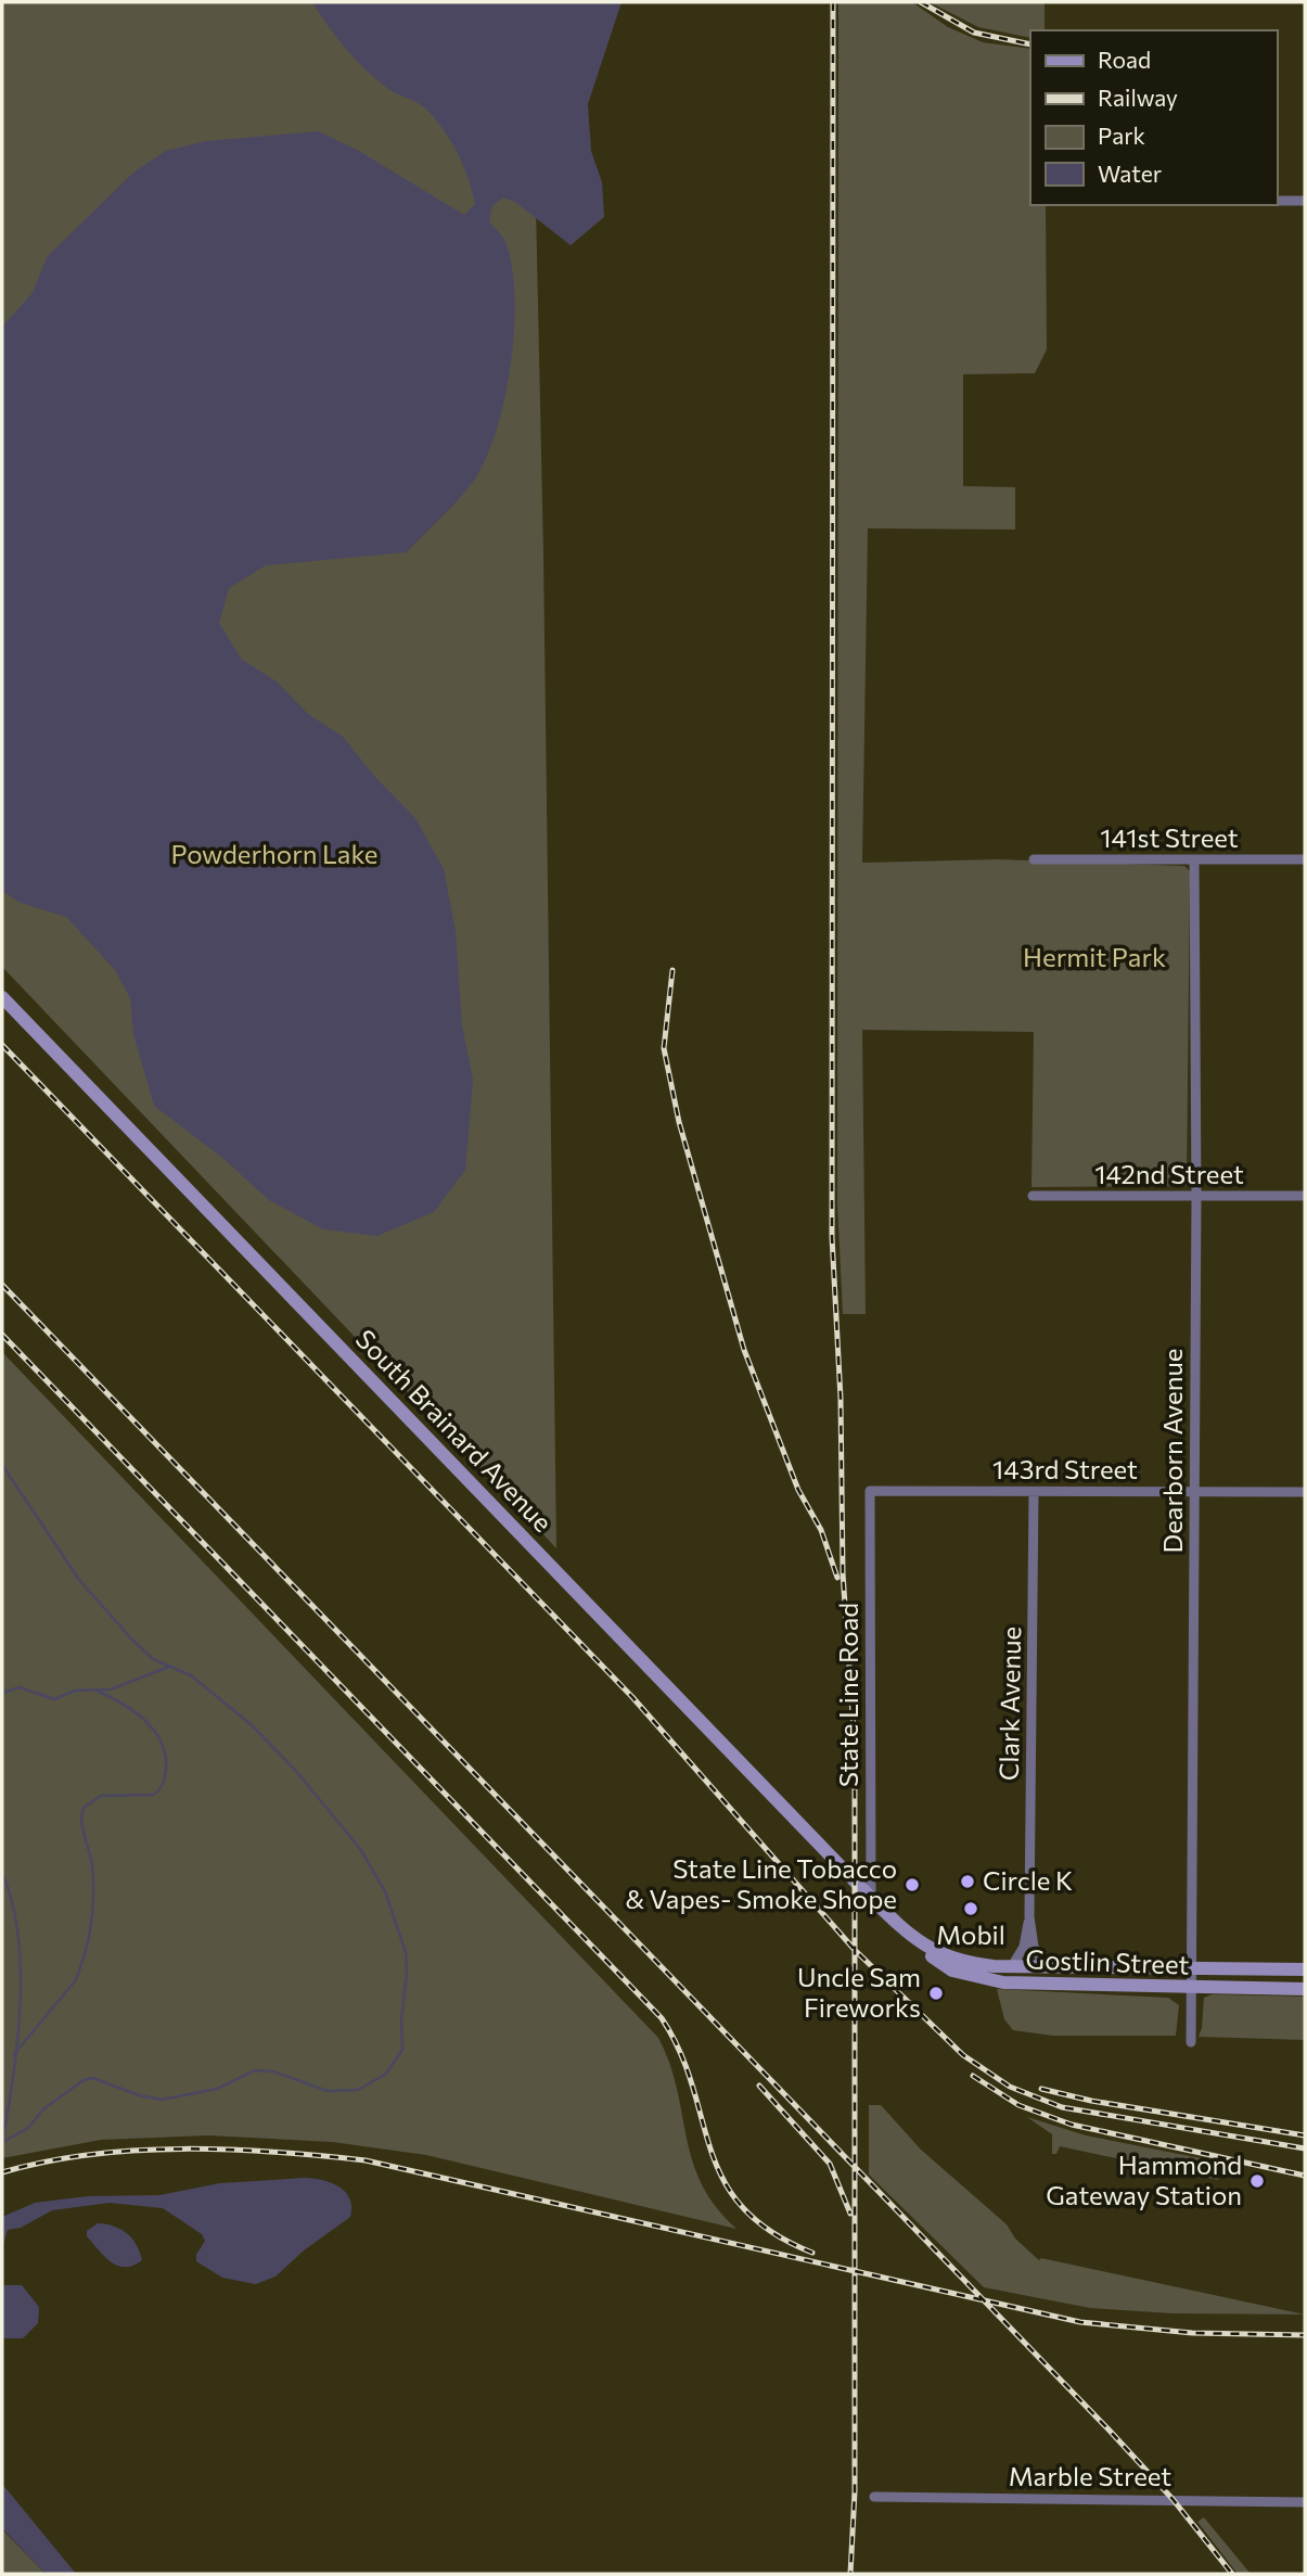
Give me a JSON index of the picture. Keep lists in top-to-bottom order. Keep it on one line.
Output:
{"streets":{"main road":["South Brainard Avenue","Gostlin Street"],"street":["141st Street","142nd Street","Dearborn Avenue","143rd Street","State Line Road","Clark Avenue","Marble Street"]},"crossings":[["141st Street","Dearborn Avenue"],["142nd Street","Dearborn Avenue"],["South Brainard Avenue","State Line Road"],["South Brainard Avenue","Gostlin Street"],["Dearborn Avenue","143rd Street"],["Dearborn Avenue","Gostlin Street"],["143rd Street","State Line Road"],["143rd Street","Clark Avenue"],["State Line Road","Gostlin Street"],["Clark Avenue","Gostlin Street"]],"parks":["Powderhorn Lake","Hermit Park"],"places":["Circle K","State Line Tobacco & Vapes- Smoke Shope","Mobil","Uncle Sam Fireworks","Hammond Gateway Station"],"legend":["Road","Railway","Park","Water"]}
